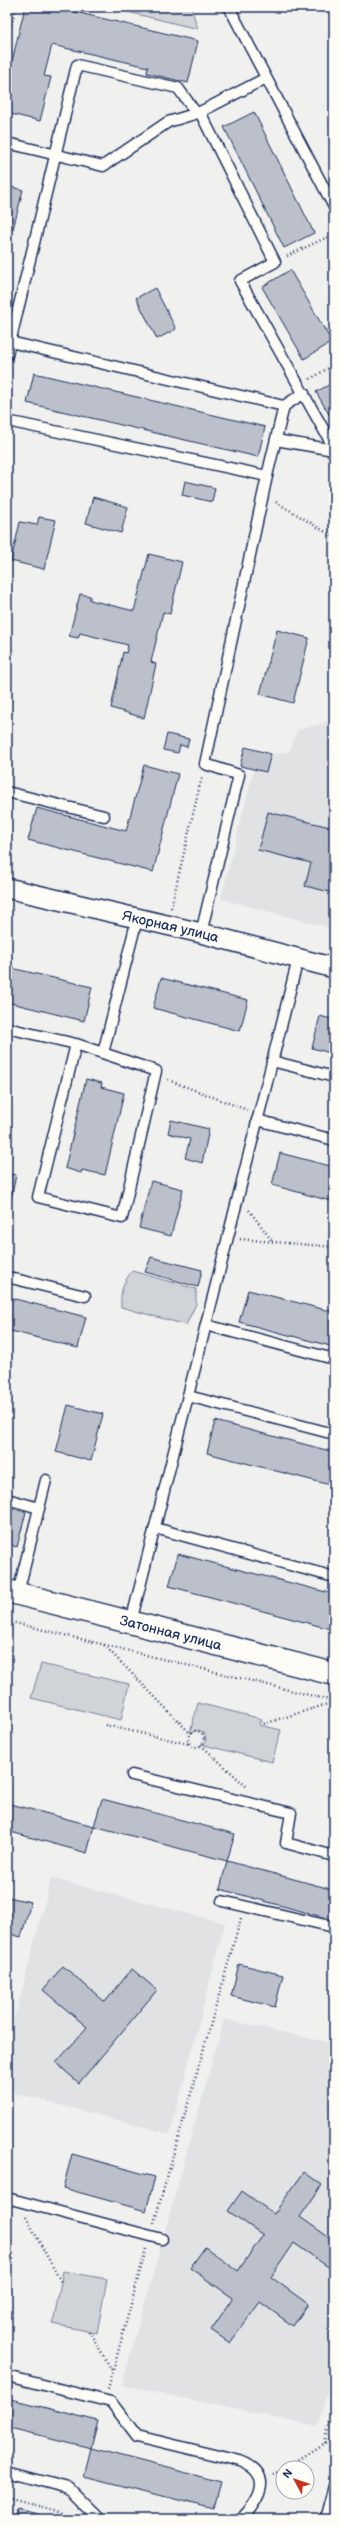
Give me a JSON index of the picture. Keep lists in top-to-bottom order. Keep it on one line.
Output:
{"streets":{"street":["Якорная улица","Затонная улица"]},"north":"top left"}
